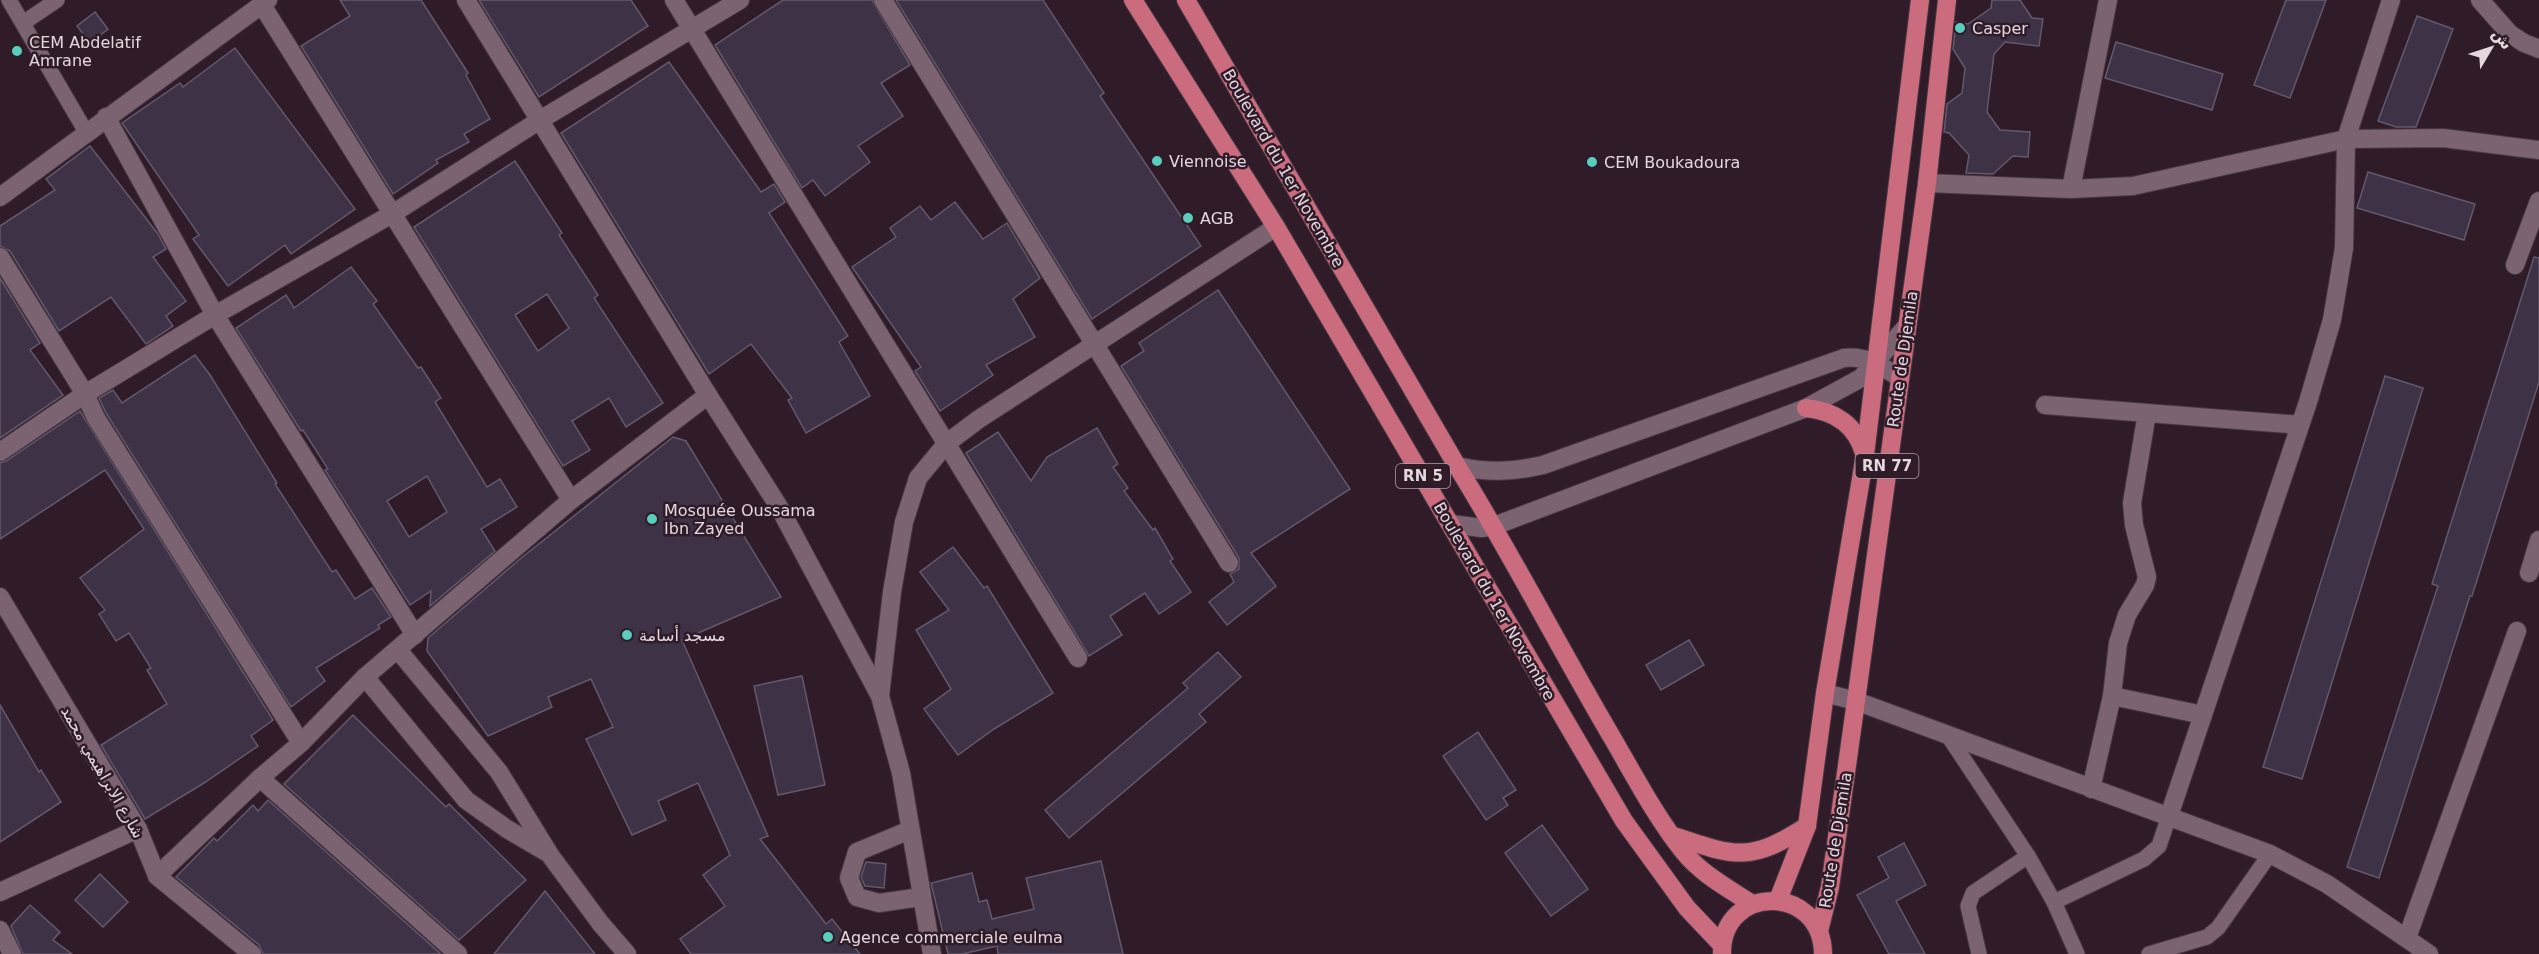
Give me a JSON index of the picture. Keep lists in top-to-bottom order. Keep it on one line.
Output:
{"streets":{"main road":["Boulevard du 1er Novembre","Route de Djemila","RN 77","RN 5"],"street":["شارع الابراهيمي محمد"]},"places":["Casper","CEM Abdelatif Amrane","Viennoise","CEM Boukadoura","AGB","Mosquée Oussama Ibn Zayed","مسجد أسامة","Agence commerciale eulma"],"north":"top right"}
